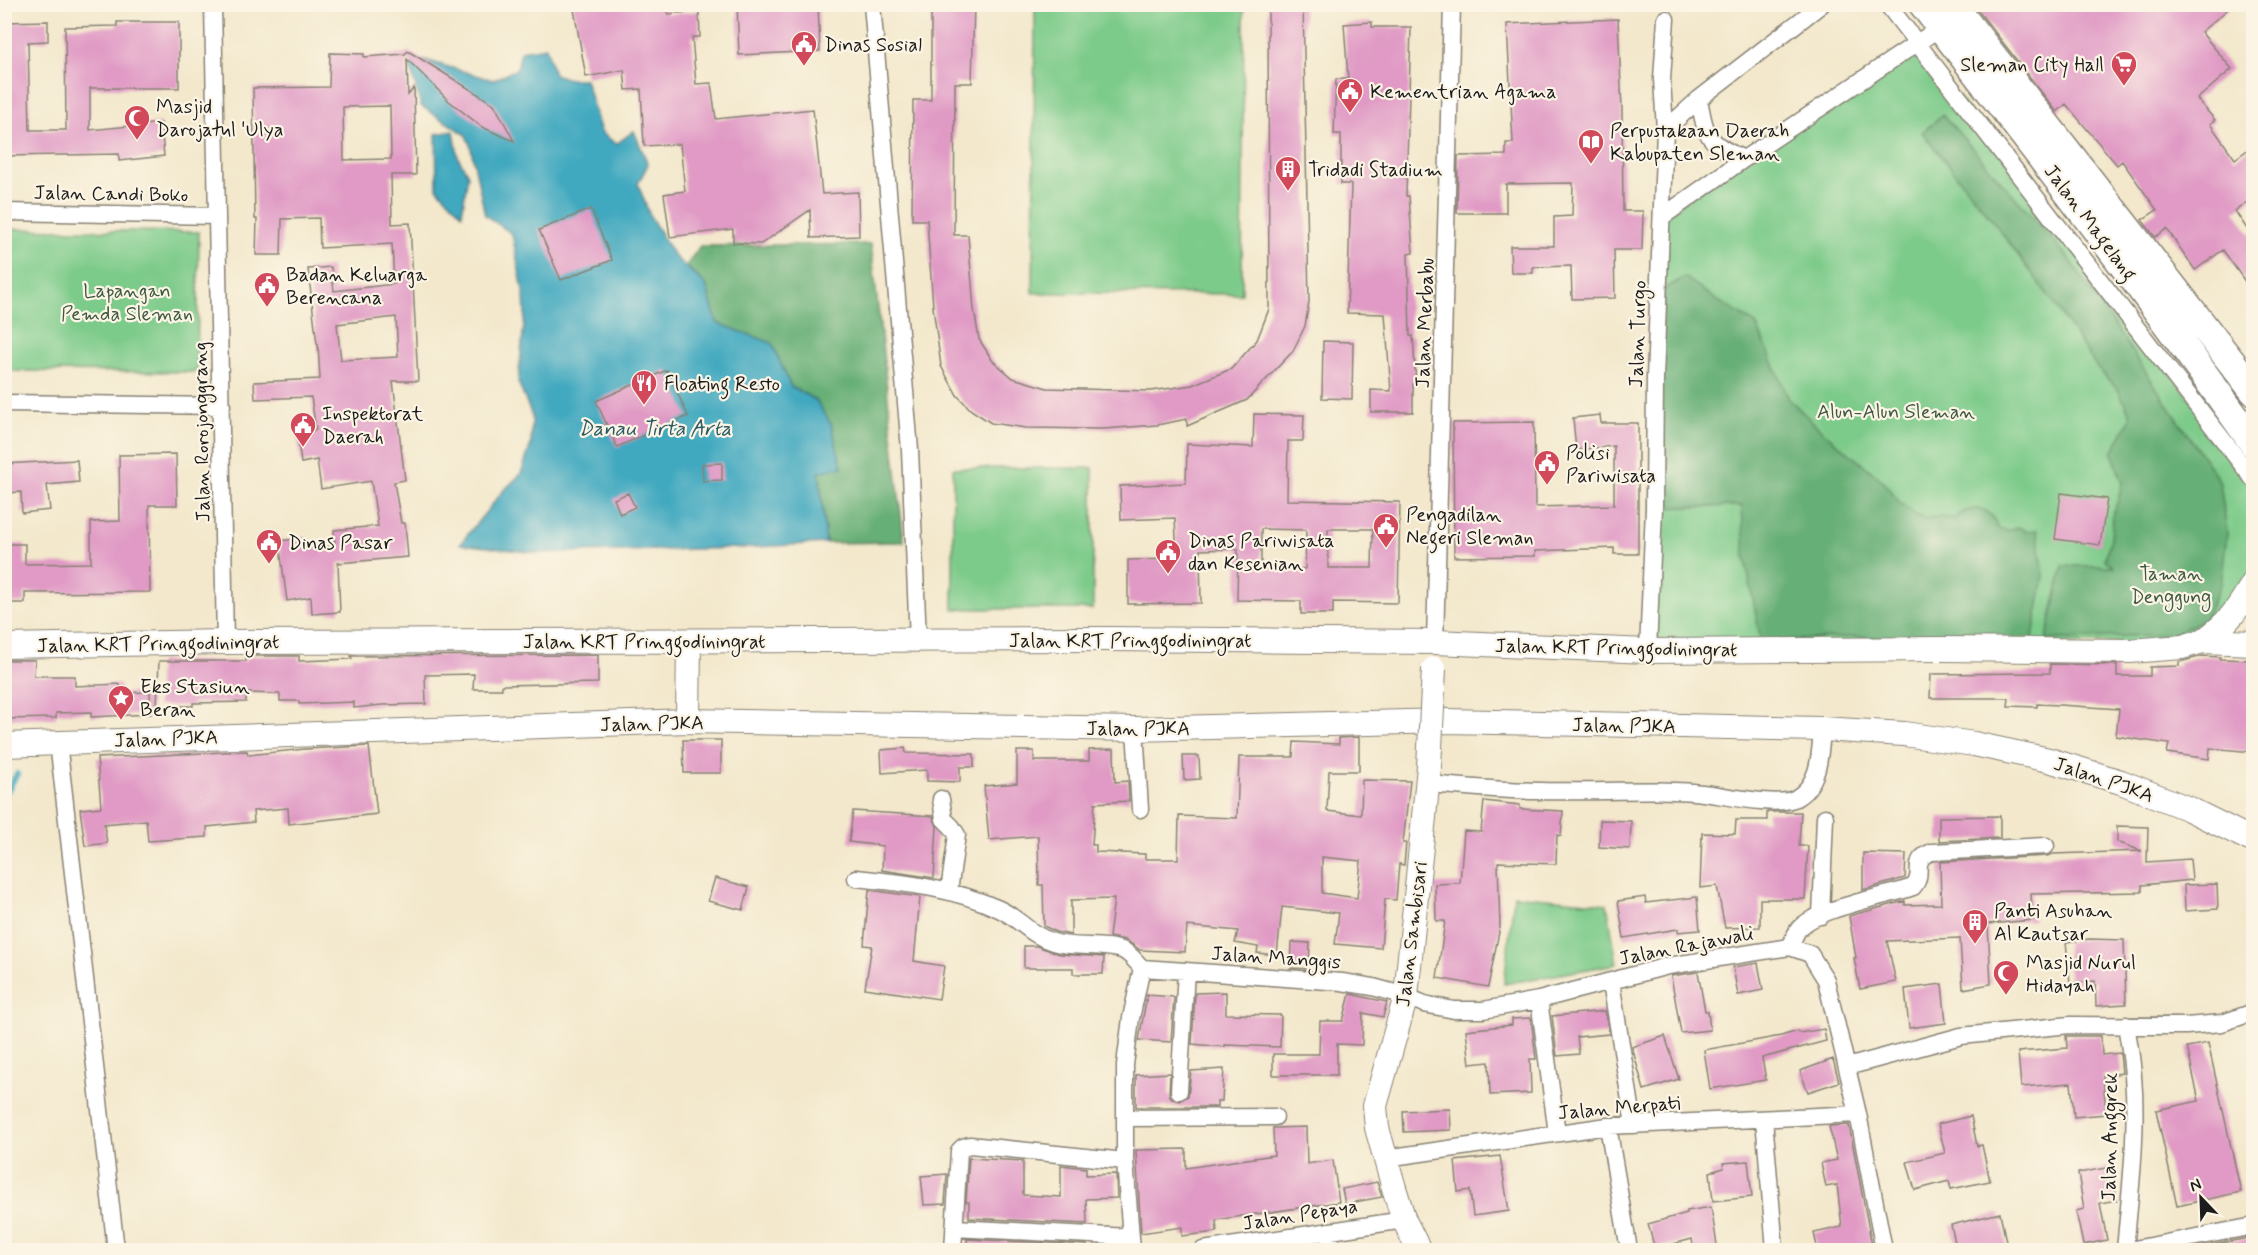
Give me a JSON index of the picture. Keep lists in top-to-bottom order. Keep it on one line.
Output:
{"streets":{"highway":["Jalan Magelang"],"main road":["Jalan KRT Pringgodiningrat","Jalan PJKA","Jalan Sambisari"],"street":["Jalan Candi Boko","Jalan Merbabu","Jalan Turgo","Jalan Rorojonggrang","Jalan Rajawali","Jalan Manggis","Jalan Merpati","Jalan Anggrek","Jalan Pepaya"]},"crossings":[["Jalan Candi Boko","Jalan Rorojonggrang"],["Jalan Merbabu","Jalan KRT Pringgodiningrat"],["Jalan Merbabu","Jalan Sambisari"],["Jalan Turgo","Jalan KRT Pringgodiningrat"],["Jalan Rorojonggrang","Jalan KRT Pringgodiningrat"],["Jalan KRT Pringgodiningrat","Jalan Sambisari"],["Jalan Sambisari","Jalan Rajawali"],["Jalan Sambisari","Jalan Manggis"],["Jalan Sambisari","Jalan Merpati"],["Jalan Sambisari","Jalan Pepaya"],["Jalan Rajawali","Jalan Manggis"]],"water":["Danau Tirta Arta"],"parks":["Lapangan Pemda Sleman","Alun-Alun Sleman","Taman Denggung"],"places":{"public building":["Dinas Sosial","Kementrian Agama","Badan Keluarga Berencana","Inspektorat Daerah","Polisi Pariwisata","Pengadilan Negeri Sleman","Dinas Pasar","Dinas Pariwisata dan Kesenian"],"supermarket":["Sleman City Hall"],"mosque":["Masjid Darojatul 'Ulya","Masjid Nurul Hidayah"],"library":["Perpustakaan Daerah Kabupaten Sleman"],"building":["Tridadi Stadium","Panti Asuhan Al Kautsar"],"restaurant":["Floating Resto"],"place":["Eks Stasiun Beran"]},"north":"top left"}
